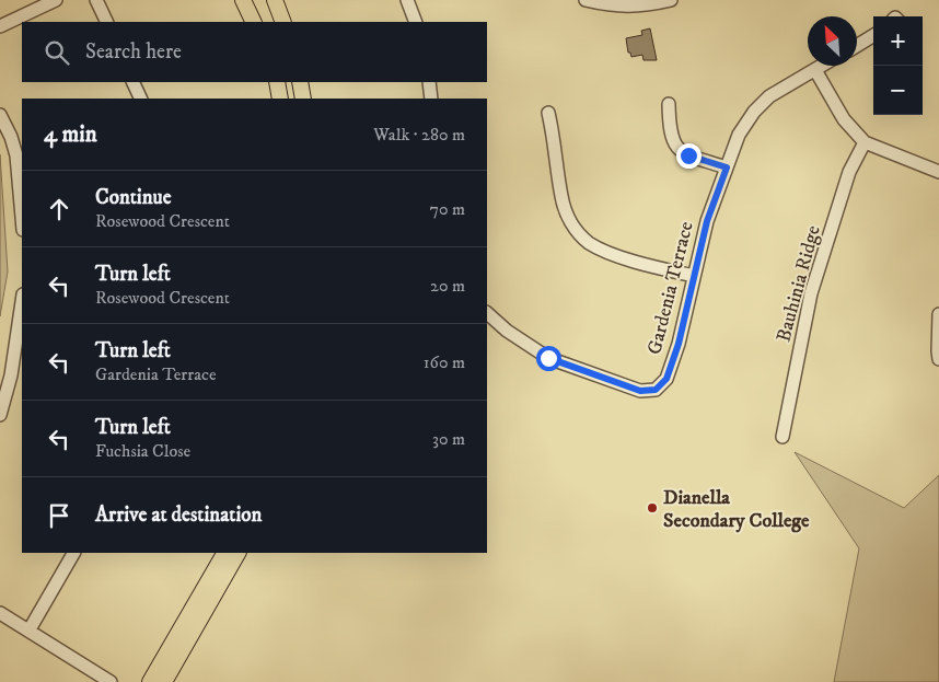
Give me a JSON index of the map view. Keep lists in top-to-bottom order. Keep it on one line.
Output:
{"streets":{"street":["Bauhinia Ridge","Gardenia Terrace"]},"places":["Dianella Secondary College"],"north":"top left","page":{"map_buttons":["+","−"],"search":"Search here","heading":["4 min","Walk · 280 m"],"list":[["Continue","Rosewood Crescent","70 m"],["Turn left","Rosewood Crescent","20 m"],["Turn left","Gardenia Terrace","160 m"],["Turn left","Fuchsia Close","30 m"],"Arrive at destination"]}}
